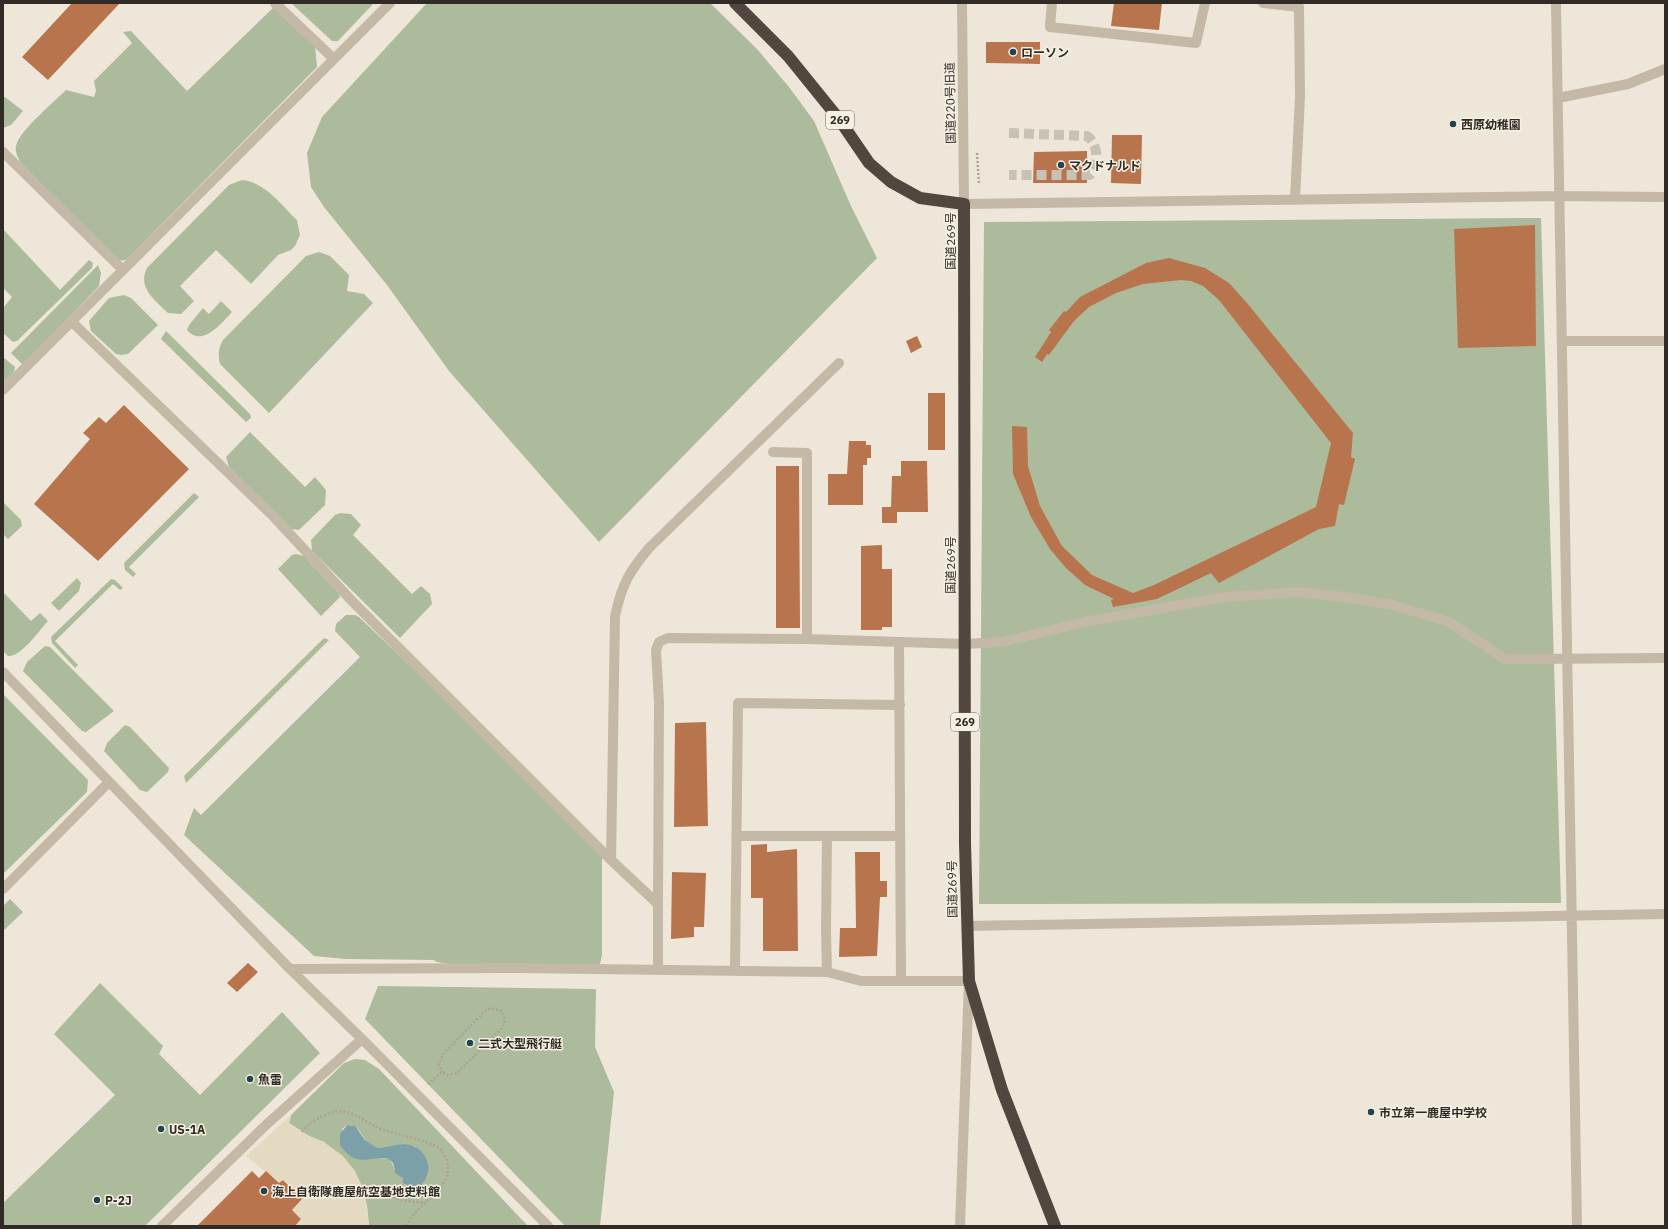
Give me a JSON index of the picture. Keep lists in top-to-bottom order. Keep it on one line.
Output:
{"streets":{"highway":["269","国道269号"],"street":["国道220号旧道"]},"crossings":[["国道220号旧道","国道269号"]],"places":["ローソン","西原幼稚園","マクドナルド","二式大型飛行艇","魚雷","市立第一鹿屋中学校","US-1A","海上自衛隊鹿屋航空基地史料館","P-2J"]}
